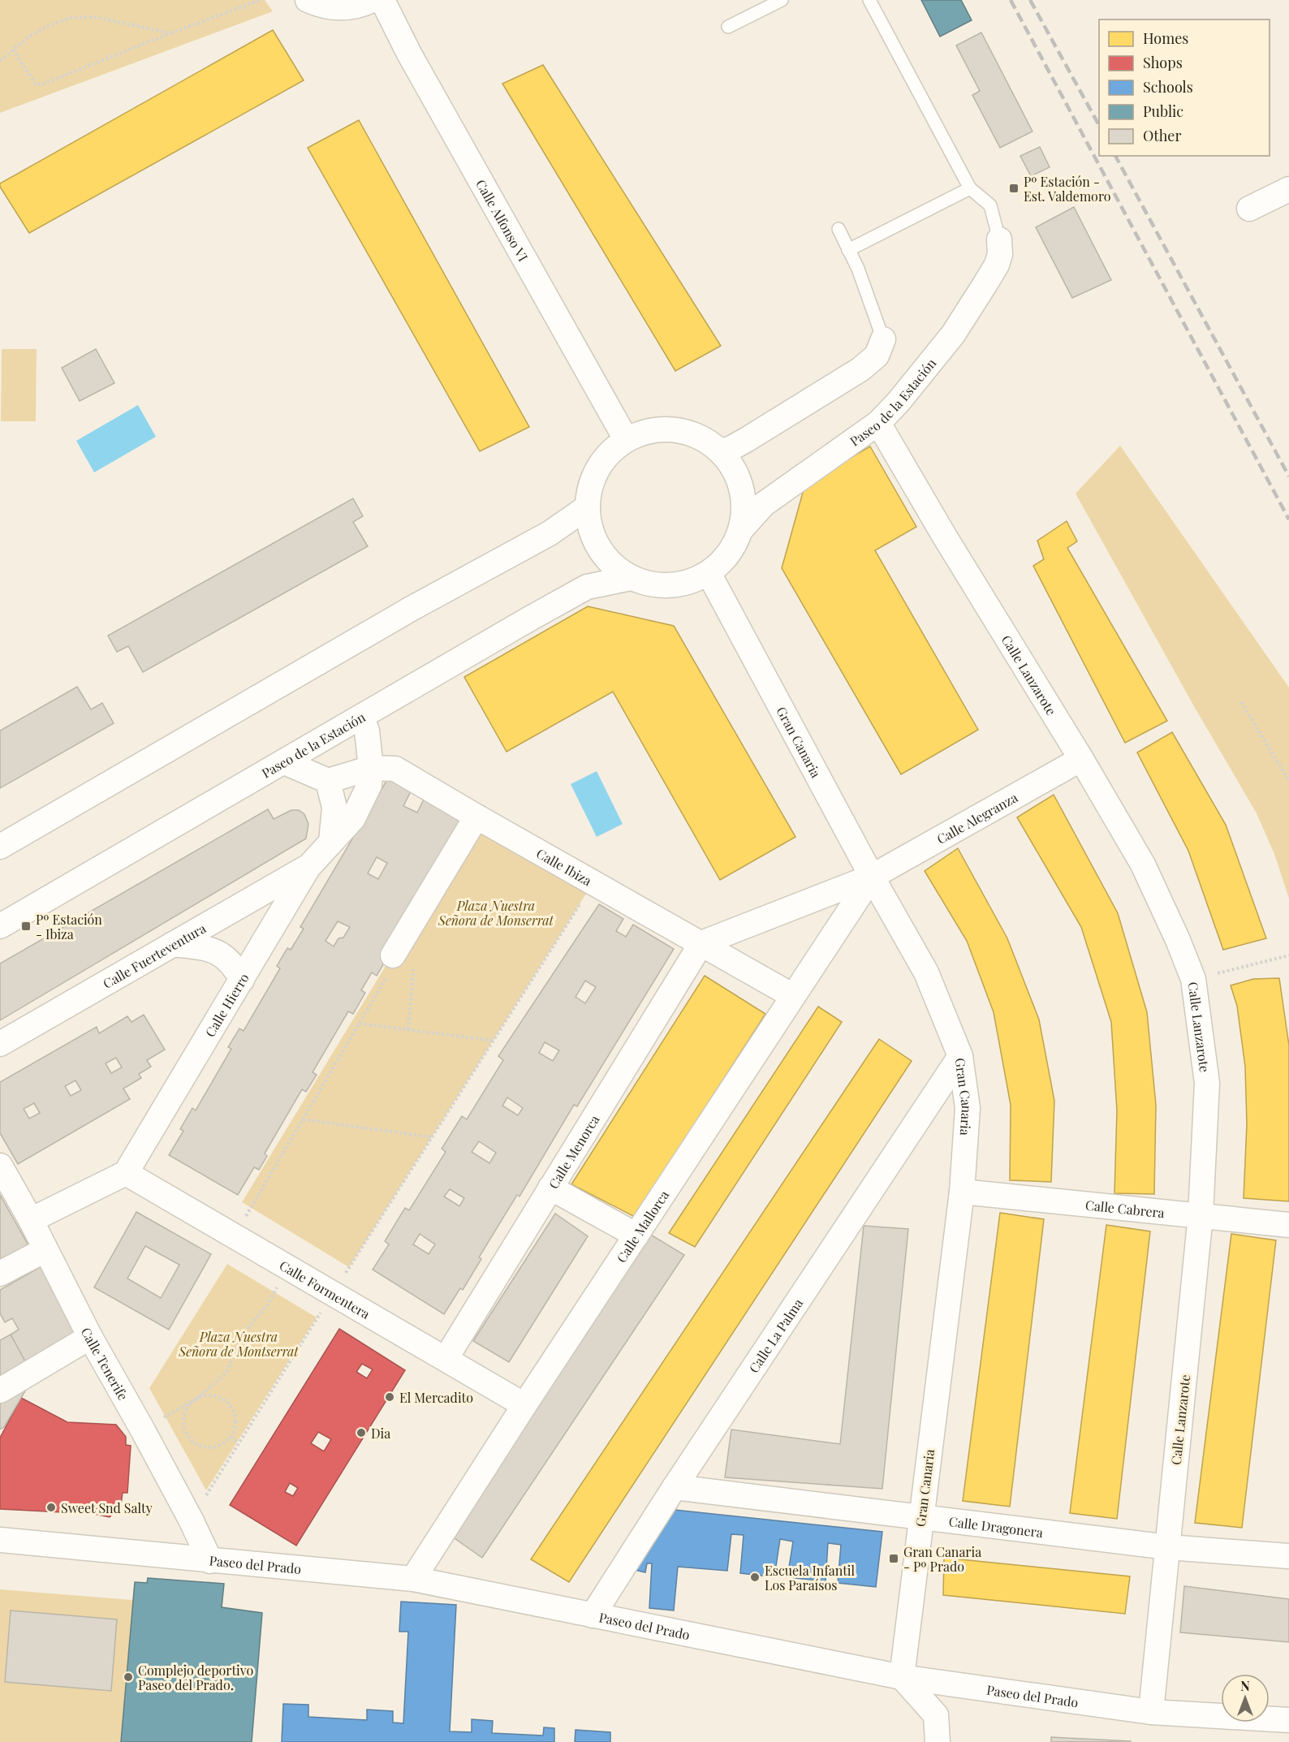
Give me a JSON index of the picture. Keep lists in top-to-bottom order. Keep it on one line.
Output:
{"streets":{"street":["Calle Alfonso VI","Paseo de la Estación","Calle Lanzarote","Gran Canaria","Calle Alegranza","Calle Ibiza","Calle Fuerteventura","Calle Hierro","Calle Menorca","Calle Cabrera","Calle Mallorca","Calle Formentera","Calle La Palma","Calle Tenerife","Calle Dragonera","Paseo del Prado"]},"crossings":[["Calle Alfonso VI","Paseo de la Estación"],["Calle Alfonso VI","Gran Canaria"],["Paseo de la Estación","Calle Lanzarote"],["Paseo de la Estación","Gran Canaria"],["Paseo de la Estación","Calle Hierro"],["Calle Lanzarote","Calle Alegranza"],["Calle Lanzarote","Calle Cabrera"],["Calle Lanzarote","Calle Dragonera"],["Calle Lanzarote","Paseo del Prado"],["Gran Canaria","Calle Alegranza"],["Gran Canaria","Calle Cabrera"],["Gran Canaria","Calle Mallorca"],["Gran Canaria","Calle La Palma"],["Gran Canaria","Calle Dragonera"],["Gran Canaria","Paseo del Prado"],["Calle Alegranza","Calle Ibiza"],["Calle Alegranza","Calle Menorca"],["Calle Alegranza","Calle Mallorca"],["Calle Ibiza","Calle Hierro"],["Calle Ibiza","Calle Menorca"],["Calle Ibiza","Calle Mallorca"],["Calle Fuerteventura","Calle Hierro"],["Calle Hierro","Calle Formentera"],["Calle Menorca","Calle Formentera"],["Calle Mallorca","Calle Formentera"],["Calle Mallorca","Paseo del Prado"],["Calle La Palma","Calle Dragonera"],["Calle La Palma","Paseo del Prado"],["Calle Tenerife","Paseo del Prado"]],"parks":["Plaza Nuestra Señora de Monserrat","Plaza Nuestra Señora de Montserrat"],"places":{"transit":["Pº Estación - Est. Valdemoro","Pº Estación - Ibiza","Gran Canaria - Pº Prado"],"other":["El Mercadito","Dia","Sweet Snd Salty","Escuela Infantil Los Paraísos","Complejo deportivo Paseo del Prado."]},"legend":["Homes","Shops","Schools","Public","Other"],"north":"top"}
